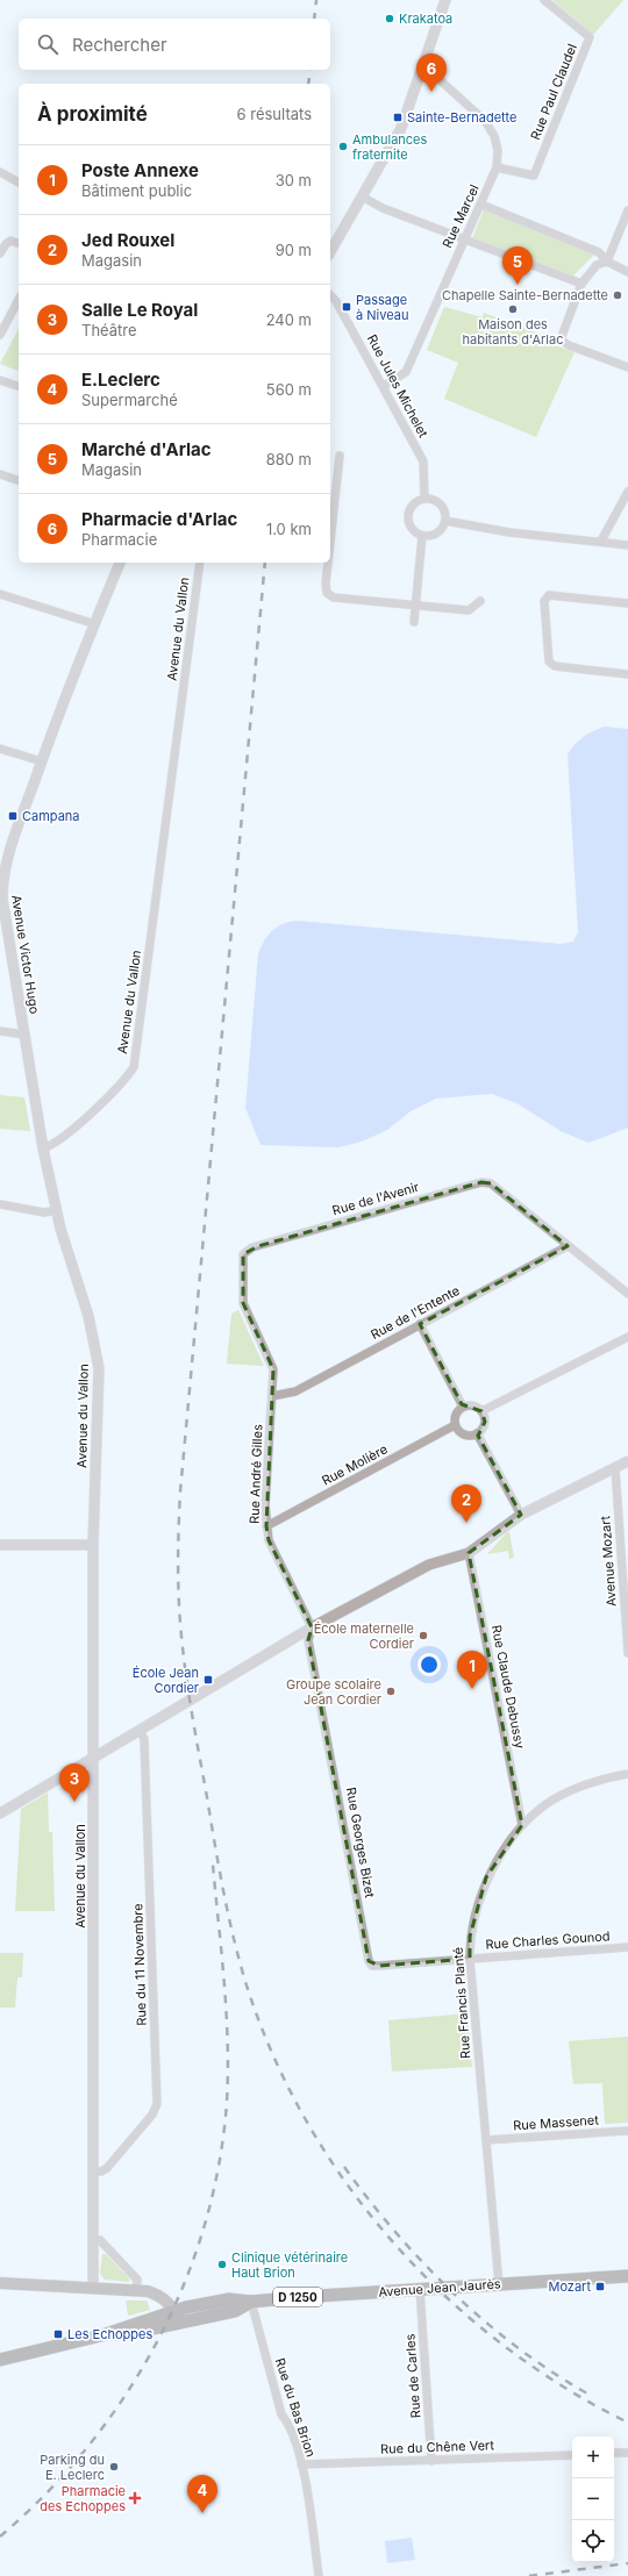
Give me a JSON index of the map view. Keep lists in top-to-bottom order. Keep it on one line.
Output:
{"streets":{"main road":["Avenue Jean Jaurès","D 1250"],"street":["Rue Paul Claudel","Rue Marcel","Rue Jules Michelet","Avenue du Vallon","Avenue Victor Hugo","Rue de l'Avenir","Rue de l'Entente","Rue Molière","Rue André Gilles","Avenue Mozart","Rue Claude Debussy","Rue Georges Bizet","Rue Charles Gounod","Rue du 11 Novembre","Rue Francis Planté","Rue Massenet","Rue de Carles","Rue du Bas Brion","Rue du Chêne Vert"]},"crossings":[["Rue Paul Claudel","Rue Marcel"],["Rue Marcel","Rue Jules Michelet"],["Avenue du Vallon","Avenue Victor Hugo"],["Avenue du Vallon","Rue du 11 Novembre"],["Rue de l'Avenir","Rue de l'Entente"],["Rue de l'Avenir","Rue André Gilles"],["Rue de l'Entente","Rue André Gilles"],["Rue Molière","Rue André Gilles"],["Rue André Gilles","Rue Georges Bizet"],["Rue Claude Debussy","Rue Francis Planté"],["Rue Georges Bizet","Rue Charles Gounod"],["Rue Georges Bizet","Rue Francis Planté"],["Rue Charles Gounod","Rue Francis Planté"],["Rue Francis Planté","Rue Massenet"],["Rue Francis Planté","Avenue Jean Jaurès"],["Avenue Jean Jaurès","Rue de Carles"],["Avenue Jean Jaurès","Rue du Bas Brion"],["Rue de Carles","Rue du Chêne Vert"],["Rue du Bas Brion","Rue du Chêne Vert"]],"places":{"other":["Krakatoa","Ambulances fraternite","Chapelle Sainte-Bernadette","Maison des habitants d'Arlac","École maternelle Cordier","Groupe scolaire Jean Cordier","Clinique vétérinaire Haut Brion","Parking du E. Leclerc"],"transit":["Sainte-Bernadette","Passage à Niveau","Campana","École Jean Cordier","Mozart","Les Echoppes"],"health":["Pharmacie des Echoppes"]},"page":{"search":"Rechercher","pins":["6","5","2","1","3","4"],"heading":["À proximité","6 résultats"],"list":[{"mark":"1","name":"Poste Annexe","note":"Bâtiment public","value":"30 m"},{"mark":"2","name":"Jed Rouxel","note":"Magasin","value":"90 m"},{"mark":"3","name":"Salle Le Royal","note":"Théâtre","value":"240 m"},{"mark":"4","name":"E.Leclerc","note":"Supermarché","value":"560 m"},{"mark":"5","name":"Marché d'Arlac","note":"Magasin","value":"880 m"},{"mark":"6","name":"Pharmacie d'Arlac","note":"Pharmacie","value":"1.0 km"}],"map_buttons":["+","−"]}}
